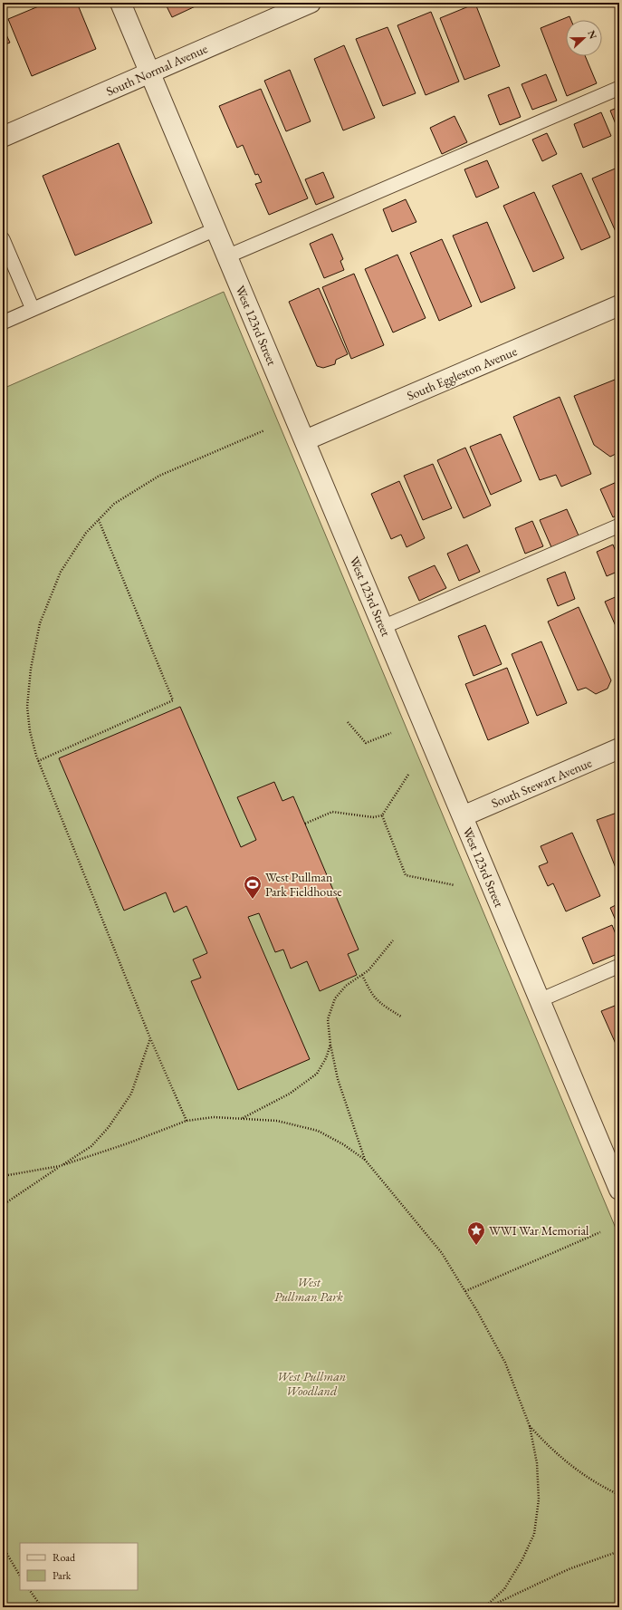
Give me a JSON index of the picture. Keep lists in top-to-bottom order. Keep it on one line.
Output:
{"streets":{"street":["South Normal Avenue","West 123rd Street","South Eggleston Avenue","South Stewart Avenue"]},"crossings":[["South Normal Avenue","West 123rd Street"],["West 123rd Street","South Eggleston Avenue"],["West 123rd Street","South Stewart Avenue"]],"parks":["West Pullman Park","West Pullman Woodland"],"places":{"sports":["West Pullman Park Fieldhouse"],"place":["WWI War Memorial"]},"legend":["Road","Park"],"north":"right"}
